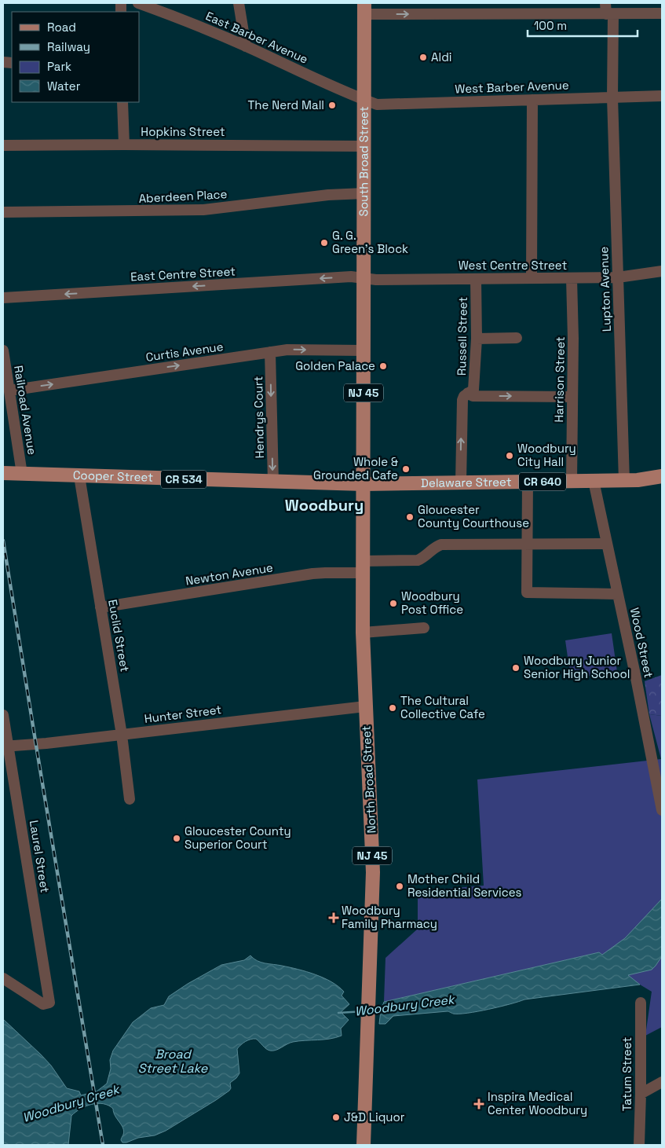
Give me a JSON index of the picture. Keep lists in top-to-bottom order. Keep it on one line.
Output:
{"streets":{"main road":["South Broad Street","NJ 45","Cooper Street","CR 534","CR 640","Delaware Street","North Broad Street"],"street":["East Barber Avenue","West Barber Avenue","Hopkins Street","Aberdeen Place","West Centre Street","East Centre Street","Lupton Avenue","Russell Street","Curtis Avenue","Harrison Street","Railroad Avenue","Hendrys Court","Newton Avenue","Euclid Street","Wood Street","Hunter Street","Laurel Street","Tatum Street"]},"crossings":[["East Barber Avenue","West Barber Avenue"],["East Barber Avenue","South Broad Street"],["West Barber Avenue","South Broad Street"],["West Barber Avenue","Lupton Avenue"],["Hopkins Street","South Broad Street"],["South Broad Street","Aberdeen Place"],["South Broad Street","West Centre Street"],["South Broad Street","East Centre Street"],["South Broad Street","Curtis Avenue"],["South Broad Street","Cooper Street"],["South Broad Street","Delaware Street"],["South Broad Street","North Broad Street"],["West Centre Street","East Centre Street"],["West Centre Street","Lupton Avenue"],["West Centre Street","Russell Street"],["West Centre Street","Harrison Street"],["Lupton Avenue","Delaware Street"],["Russell Street","Delaware Street"],["Curtis Avenue","Railroad Avenue"],["Curtis Avenue","Hendrys Court"],["Harrison Street","Delaware Street"],["Railroad Avenue","Cooper Street"],["Hendrys Court","Cooper Street"],["Cooper Street","Delaware Street"],["Cooper Street","Euclid Street"],["Cooper Street","North Broad Street"],["Delaware Street","Wood Street"],["Delaware Street","North Broad Street"],["Newton Avenue","Euclid Street"],["Newton Avenue","Wood Street"],["Newton Avenue","North Broad Street"],["Euclid Street","Hunter Street"],["Hunter Street","North Broad Street"],["Hunter Street","Laurel Street"]],"one_way":["East Centre Street","Russell Street","Curtis Avenue","Hendrys Court"],"districts":["Woodbury"],"water":["Woodbury Creek","Broad Street Lake"],"places":{"other":["Aldi","The Nerd Mall","G. G. Green's Block","Golden Palace","Woodbury City Hall","Whole & Grounded Cafe","Gloucester County Courthouse","Woodbury Post Office","Woodbury Junior Senior High School","The Cultural Collective Cafe","Gloucester County Superior Court","Mother Child Residential Services","J&D Liquor"],"health":["Woodbury Family Pharmacy","Inspira Medical Center Woodbury"]},"legend":["Road","Railway","Park","Water"],"scale_bar":"100 m"}
